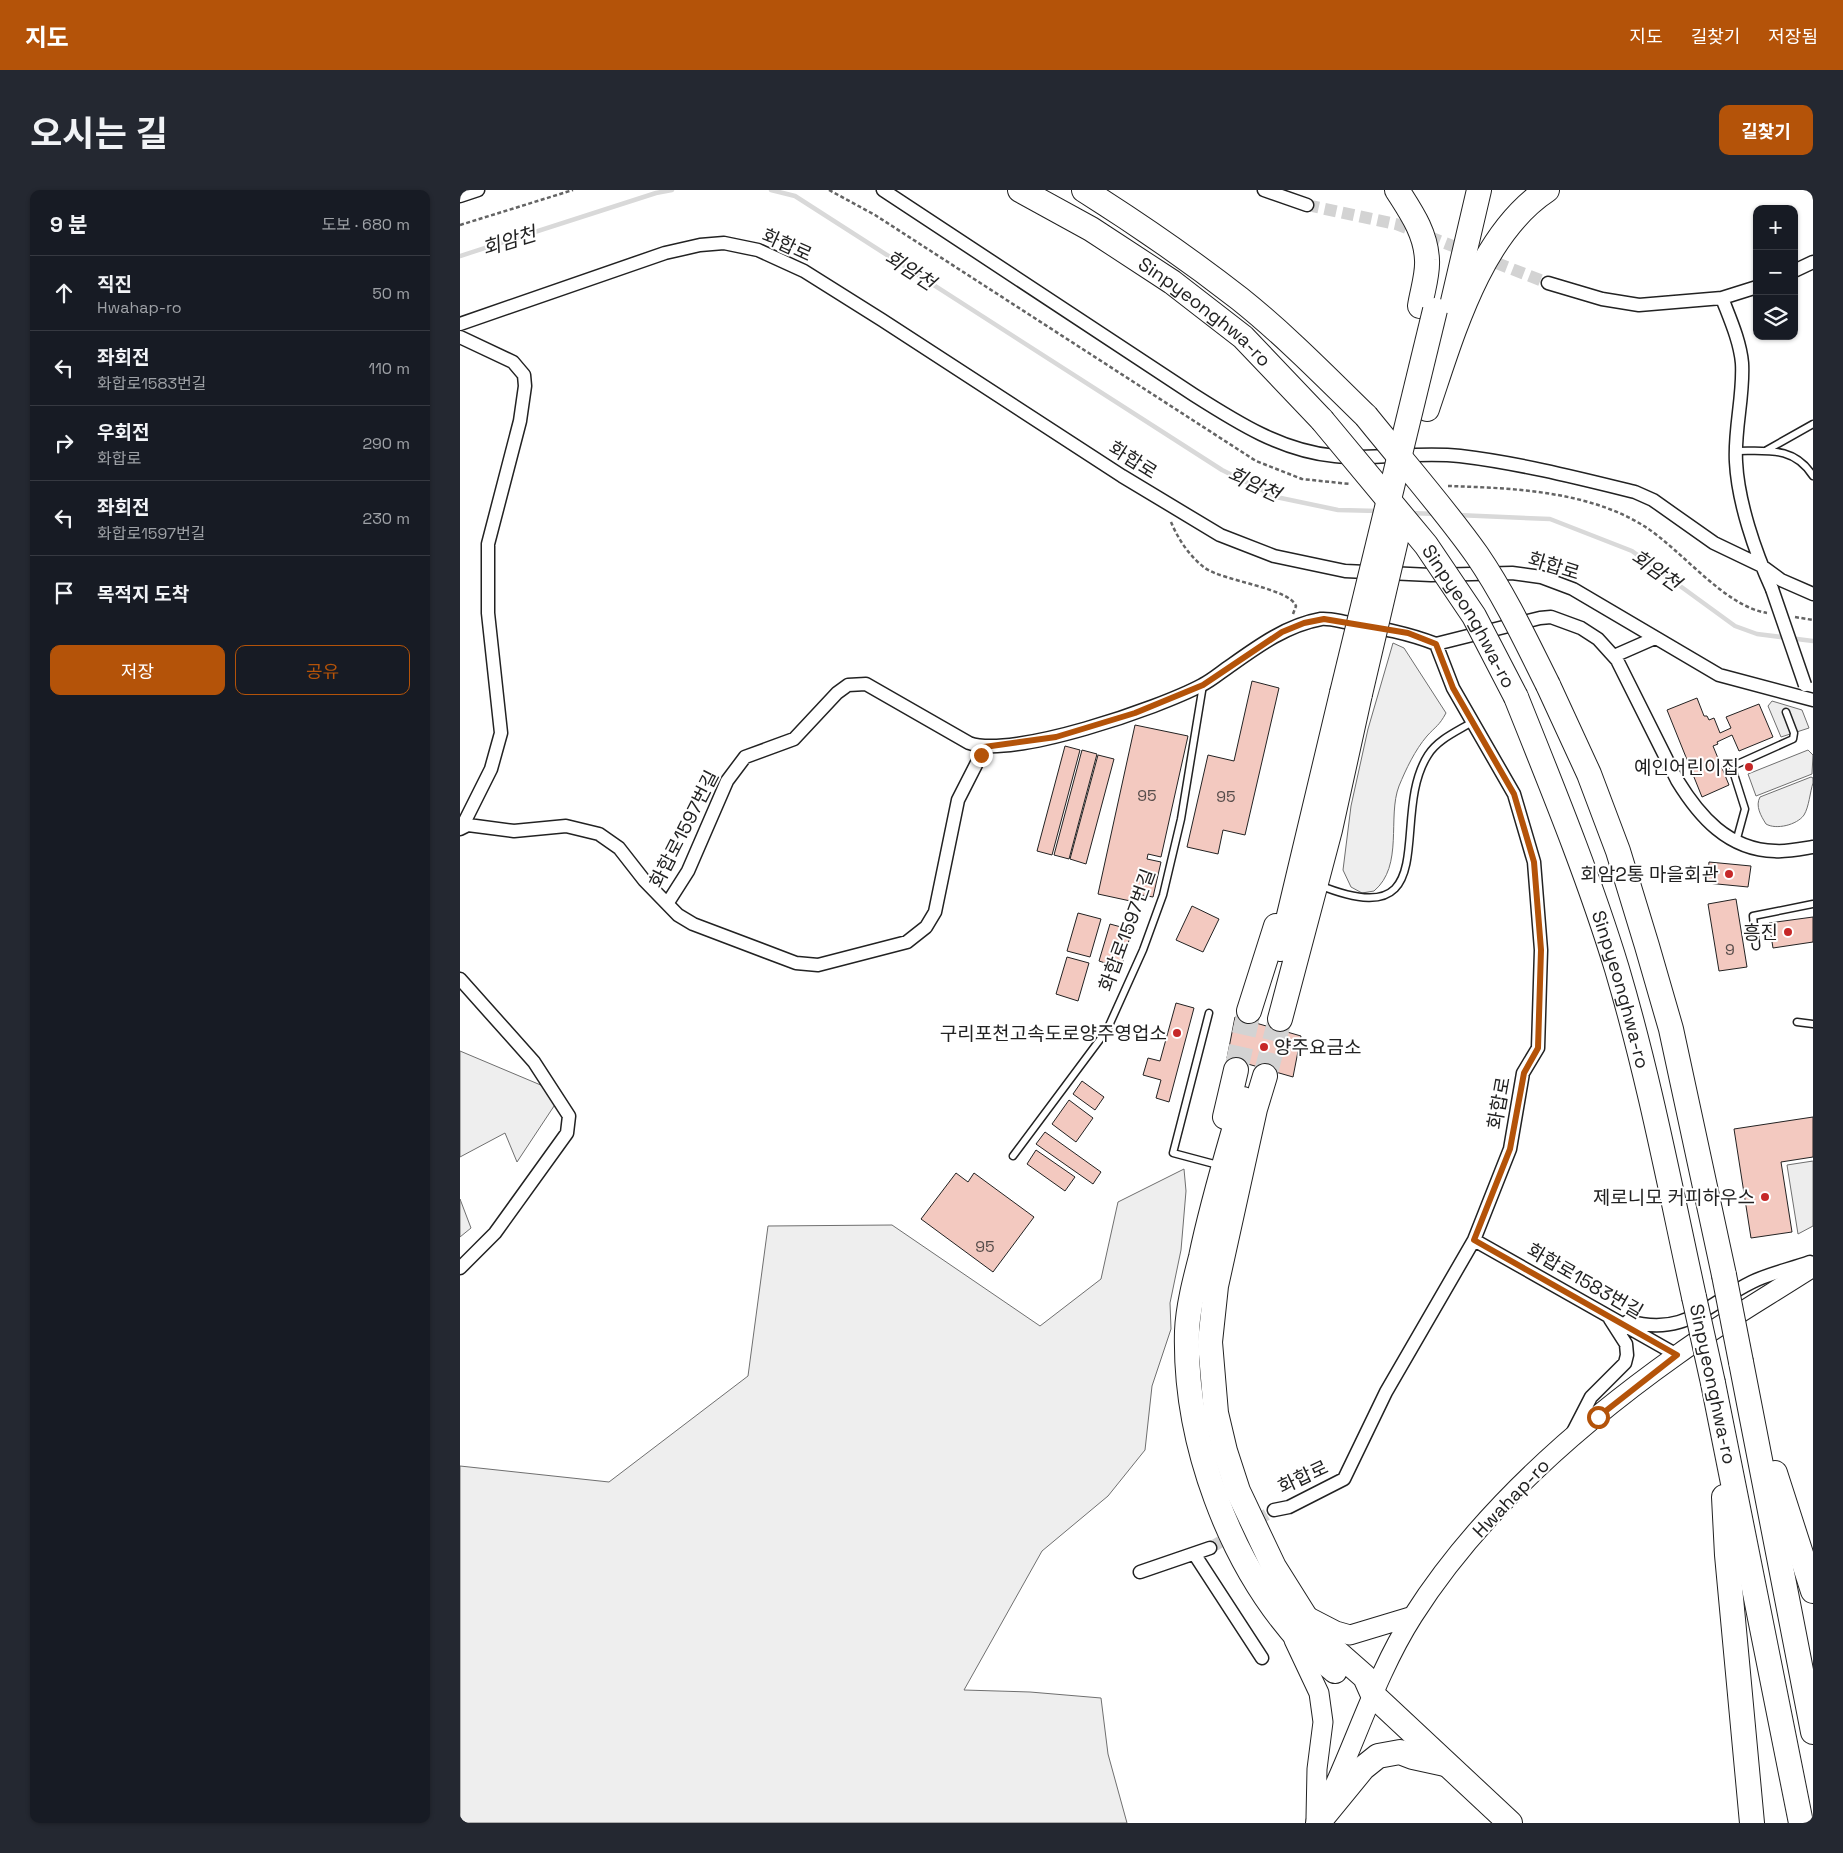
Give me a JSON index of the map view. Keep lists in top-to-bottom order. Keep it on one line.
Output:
{"streets":{"highway":["Sinpyeonghwa-ro"],"main road":["Hwahap-ro"],"street":["화합로","화합로1597번길","화합로1583번길"]},"crossings":[["화합로","화합로1583번길"],["화합로1583번길","Hwahap-ro"]],"water":["회암천"],"places":["예인어린이집","회암2통 마을회관","흥진","구리포천고속도로양주영업소","양주요금소","제로니모 커피하우스"],"house_numbers":["95","95","9","95"],"page":{"header":"지도","nav":["지도","길찾기","저장됨"],"title":"오시는 길","buttons":["길찾기",["저장","공유"]],"heading":["9 분","도보 · 680 m"],"map_buttons":["+","−"],"list":[["직진","Hwahap-ro","50 m"],["좌회전","화합로1583번길","110 m"],["우회전","화합로","290 m"],["좌회전","화합로1597번길","230 m"],"목적지 도착"]}}
